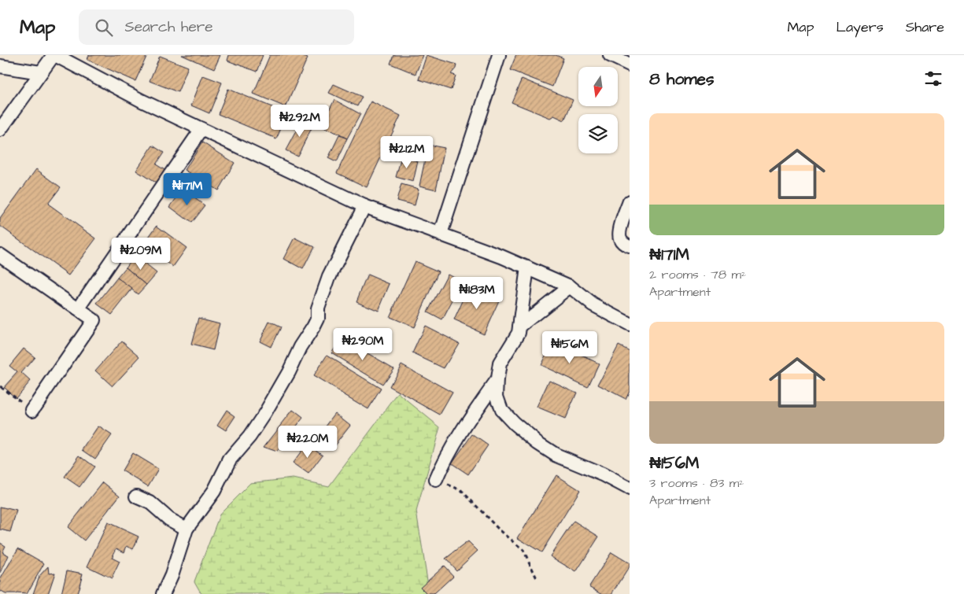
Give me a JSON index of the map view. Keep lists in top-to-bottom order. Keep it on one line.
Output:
{"north":"bottom","page":{"header":"Map","search":"Search here","nav":["Map","Layers","Share"],"heading":"8 homes","list":[{"name":"₦171M","note":"2 rooms · 78 m² · Apartment"},{"name":"₦156M","note":"3 rooms · 83 m² · Apartment"}],"price":["₦292M","₦212M","₦171M","₦209M","₦183M","₦290M","₦156M","₦220M"]}}
